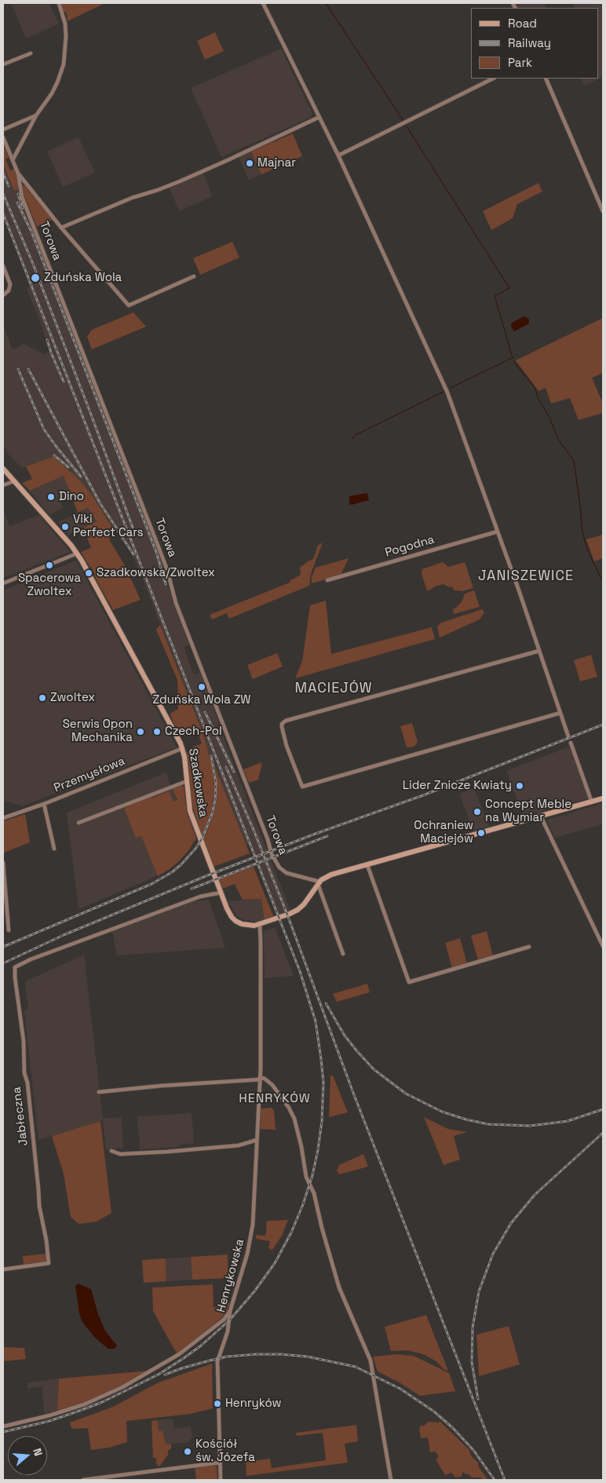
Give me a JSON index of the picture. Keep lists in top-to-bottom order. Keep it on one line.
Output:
{"streets":{"street":["Torowa","Pogodna","Przemysłowa","Szadkowska","Jabłeczna","Henrykowska"]},"crossings":[["Torowa","Szadkowska"],["Przemysłowa","Szadkowska"],["Szadkowska","Jabłeczna"],["Szadkowska","Henrykowska"]],"districts":["JANISZEWICE","MACIEJÓW","HENRYKÓW"],"places":["Majnar","Zduńska Wola","Dino","Viki Perfect Cars","Spacerowa Zwoltex","Szadkowska/Zwoltex","Zduńska Wola ZW","Zwoltex","Serwis Opon Mechanika","Czech-Pol","Lider Znicze Kwiaty","Concept Meble na Wymiar","Ochraniew Maciejów","Henryków","Kościół św. Józefa"],"legend":["Road","Railway","Park"],"north":"right"}
